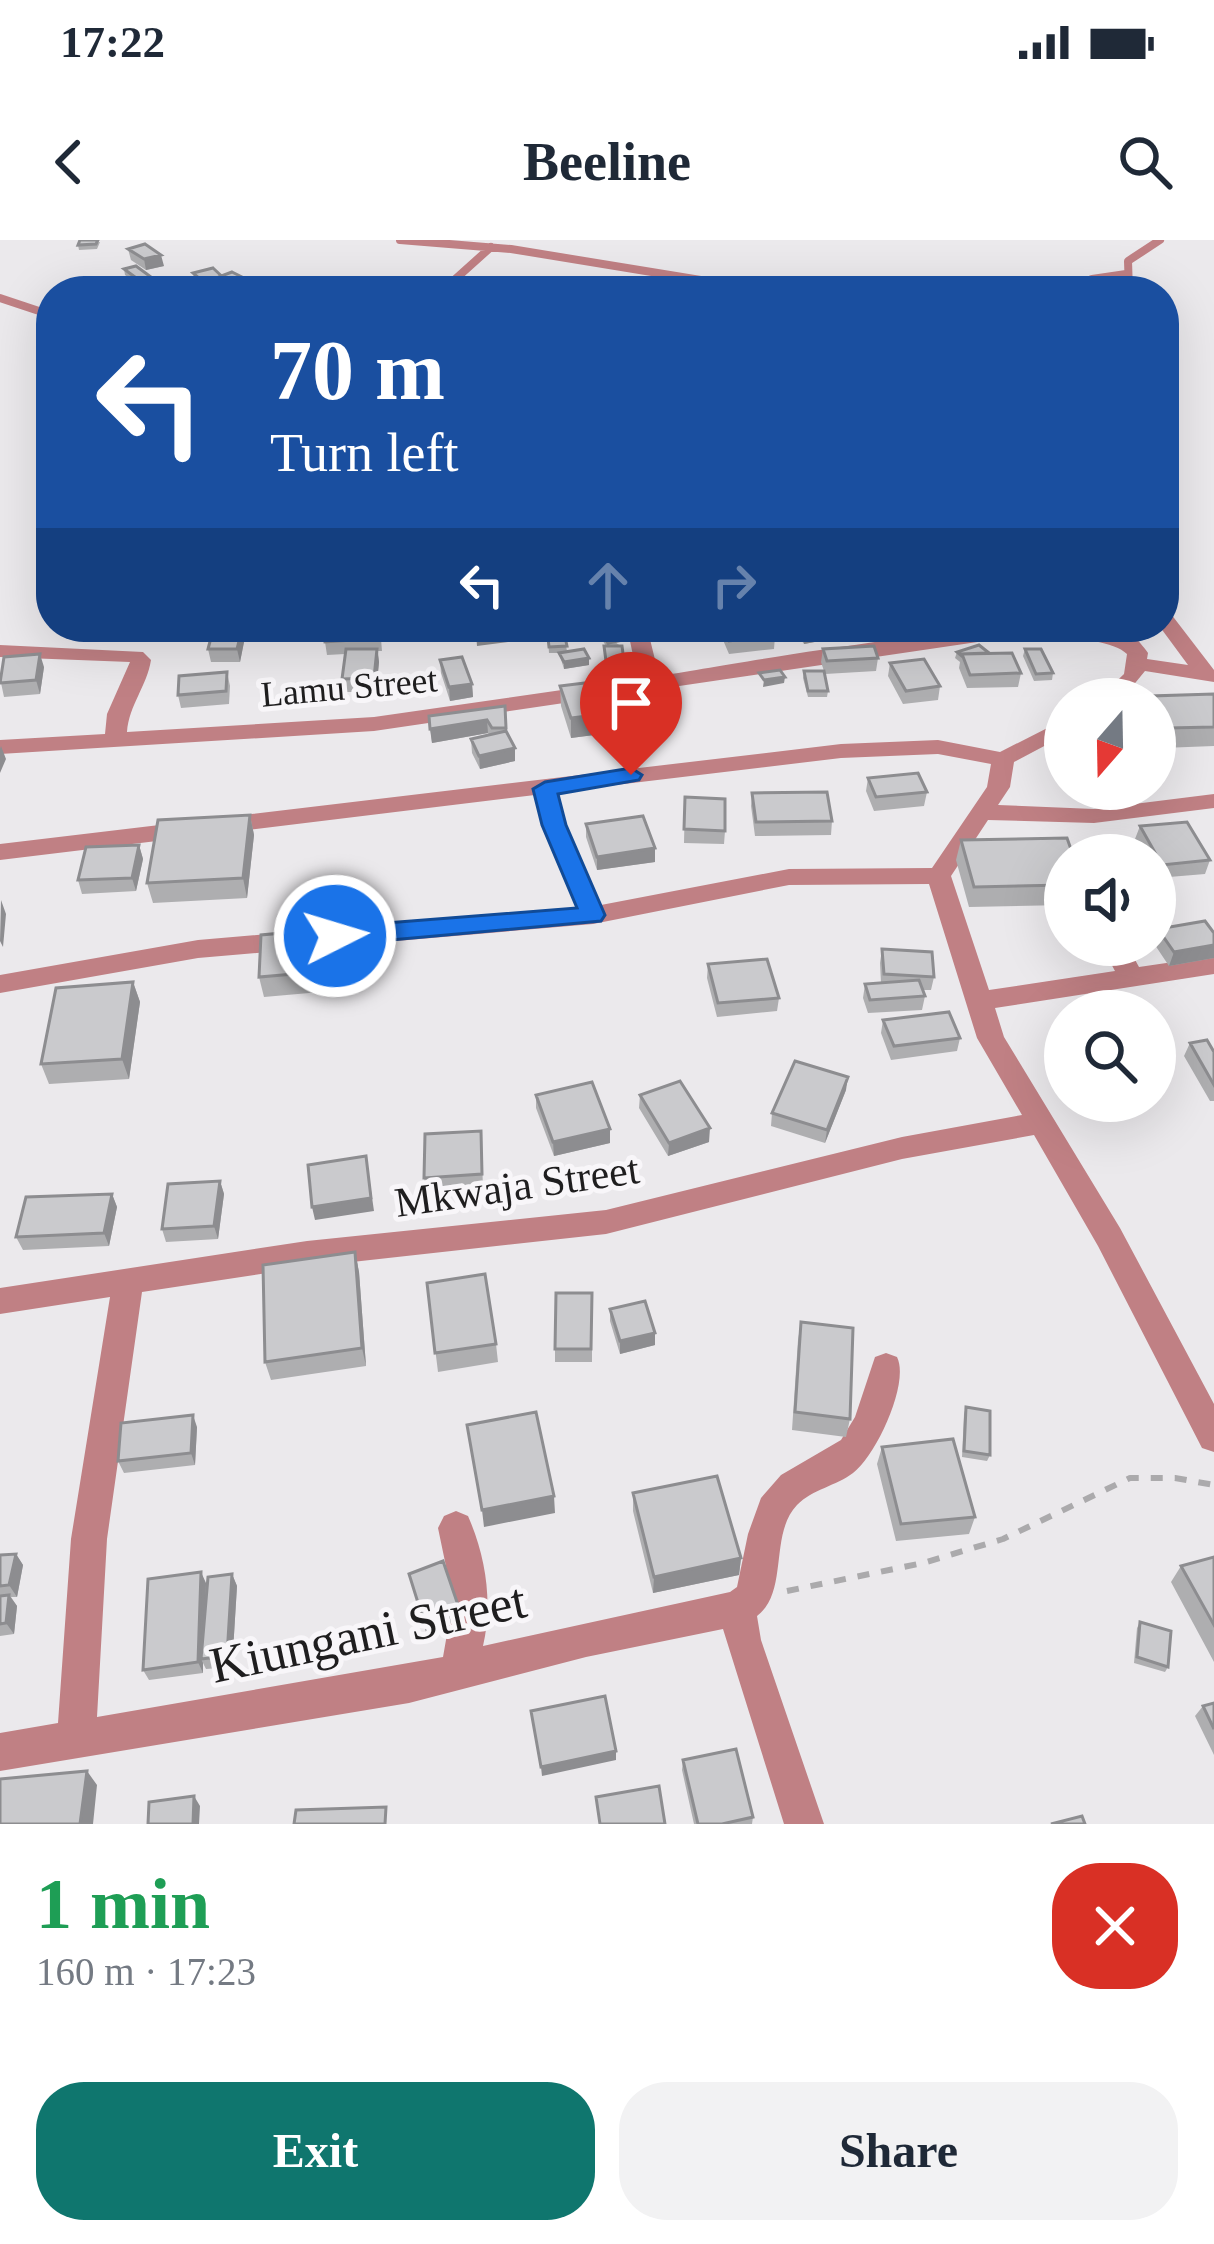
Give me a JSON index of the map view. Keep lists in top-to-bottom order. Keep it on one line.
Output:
{"streets":{"street":["Lamu Street","Mkwaja Street","Kiungani Street"]},"north":"bottom","page":{"status":"17:22","header":"Beeline","turn":["70 m","Turn left"],"heading":["1 min","160 m · 17:23"],"buttons":["Exit","Share"]}}
